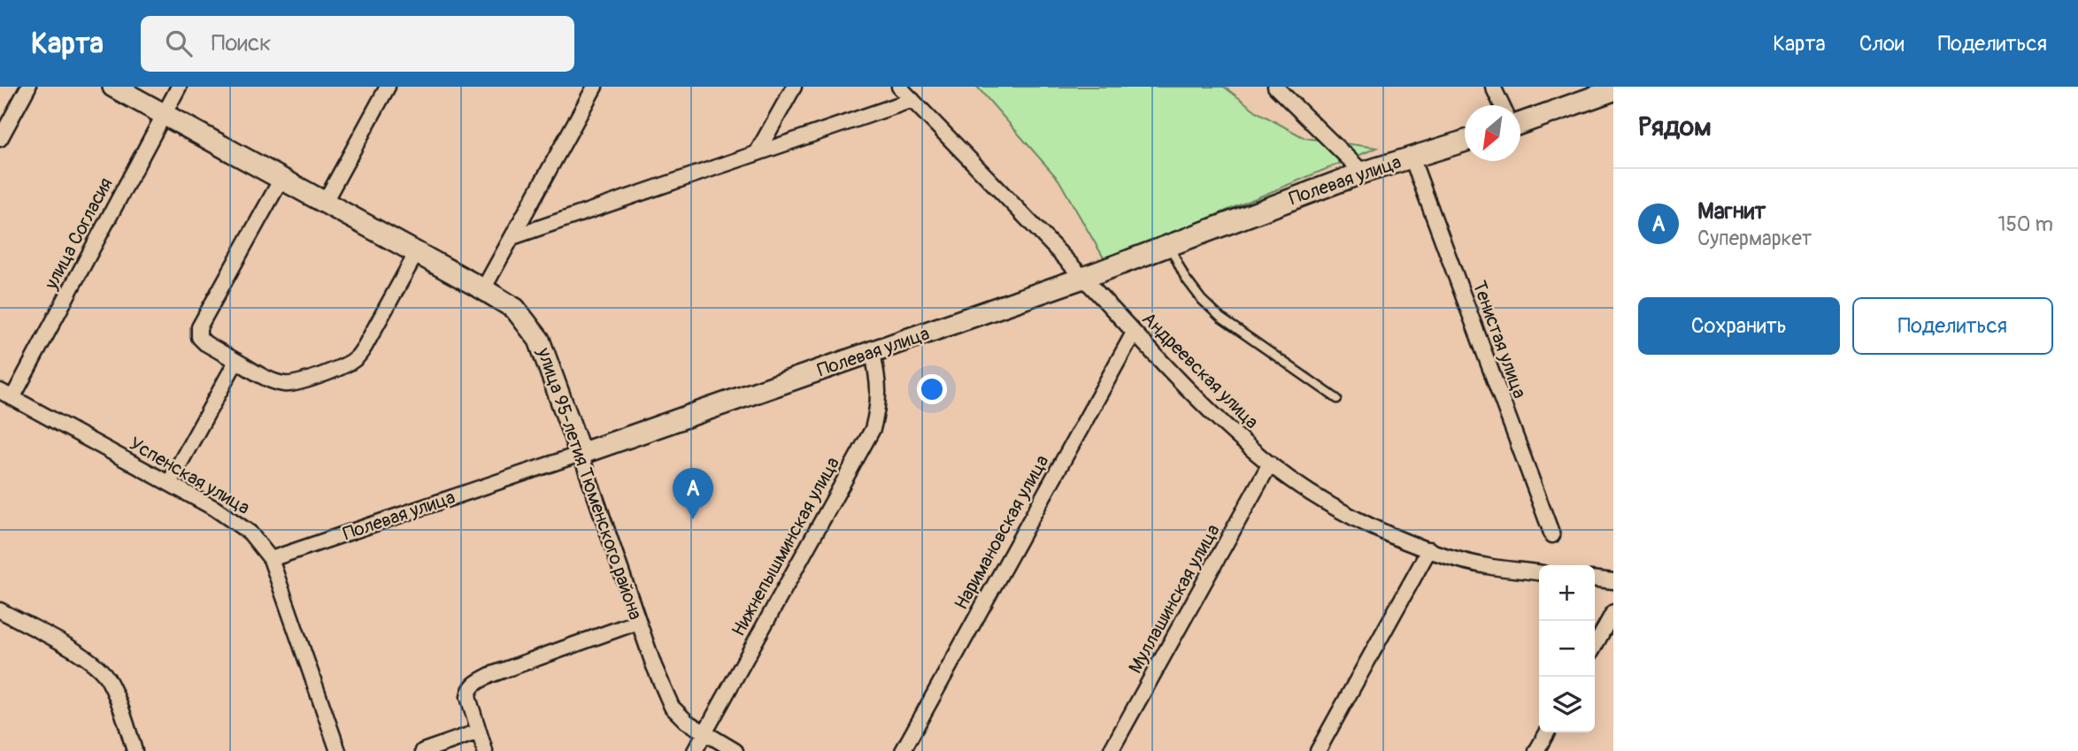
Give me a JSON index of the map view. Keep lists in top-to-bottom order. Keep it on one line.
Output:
{"streets":{"street":["Полевая улица","улица Согласия","Тенистая улица","Андреевская улица","Успенская улица","улица 95-летия Тюменского района","Наримановская улица","Нижнепышминская улица","Муллашинская улица"]},"crossings":[["Полевая улица","Тенистая улица"],["Полевая улица","Андреевская улица"],["Полевая улица","Успенская улица"],["Полевая улица","улица 95-летия Тюменского района"],["Полевая улица","Нижнепышминская улица"],["улица Согласия","Успенская улица"],["улица Согласия","улица 95-летия Тюменского района"],["Андреевская улица","Наримановская улица"],["Андреевская улица","Муллашинская улица"],["улица 95-летия Тюменского района","Нижнепышминская улица"]],"north":"bottom left","page":{"header":"Карта","search":"Поиск","nav":["Карта","Слои","Поделиться"],"heading":"Рядом","list":[{"mark":"A","name":"Магнит","note":"Супермаркет","value":"150 m"}],"buttons":["Сохранить","Поделиться"],"pins":"A","map_buttons":["+","−"]}}
